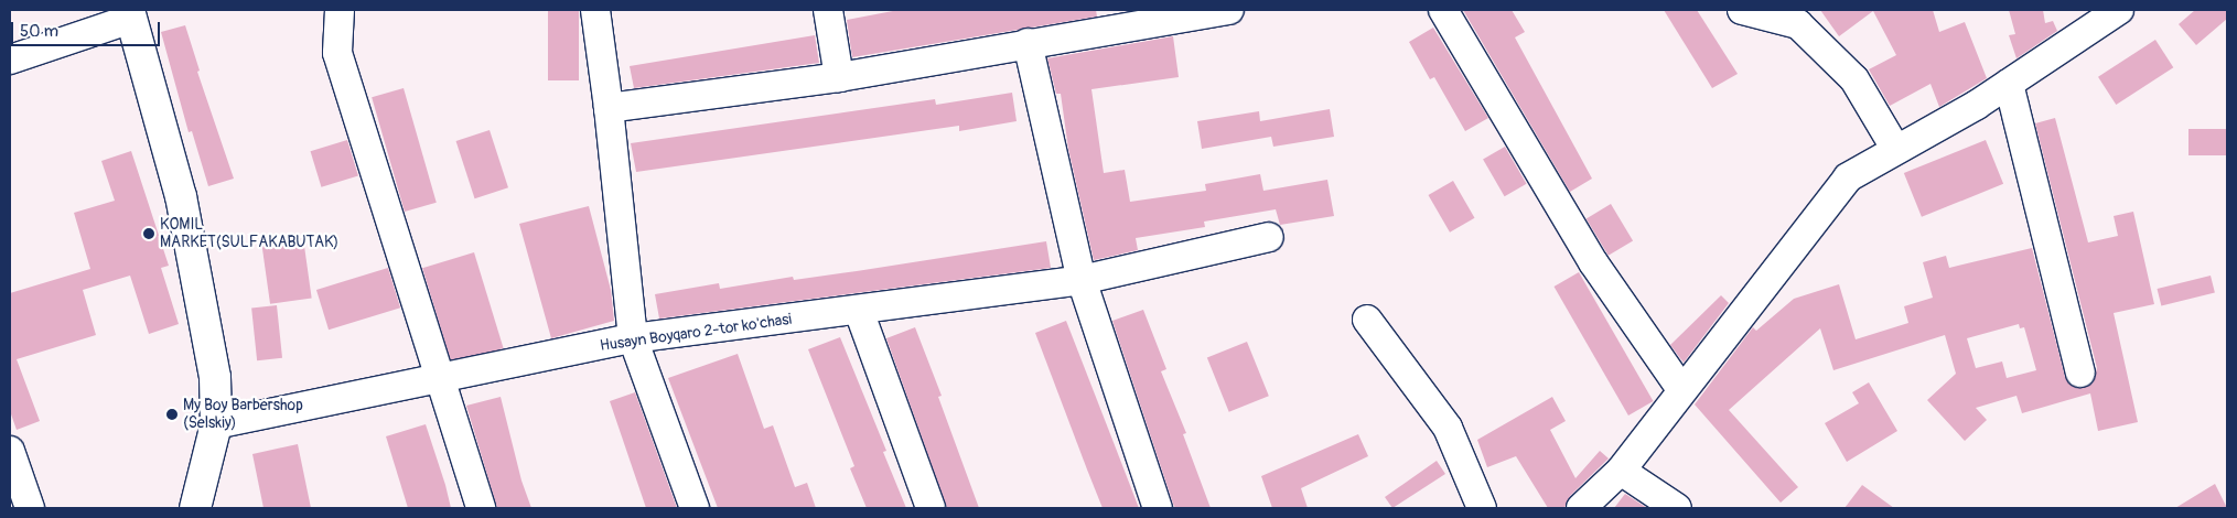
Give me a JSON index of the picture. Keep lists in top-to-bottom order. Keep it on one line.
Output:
{"streets":{"street":["Husayn Boyqaro 2-tor ko'chasi"]},"places":["KOMIL MARKET(SULFAKABUTAK)","My Boy Barbershop (Selskiy)"],"scale_bar":"50 m"}
